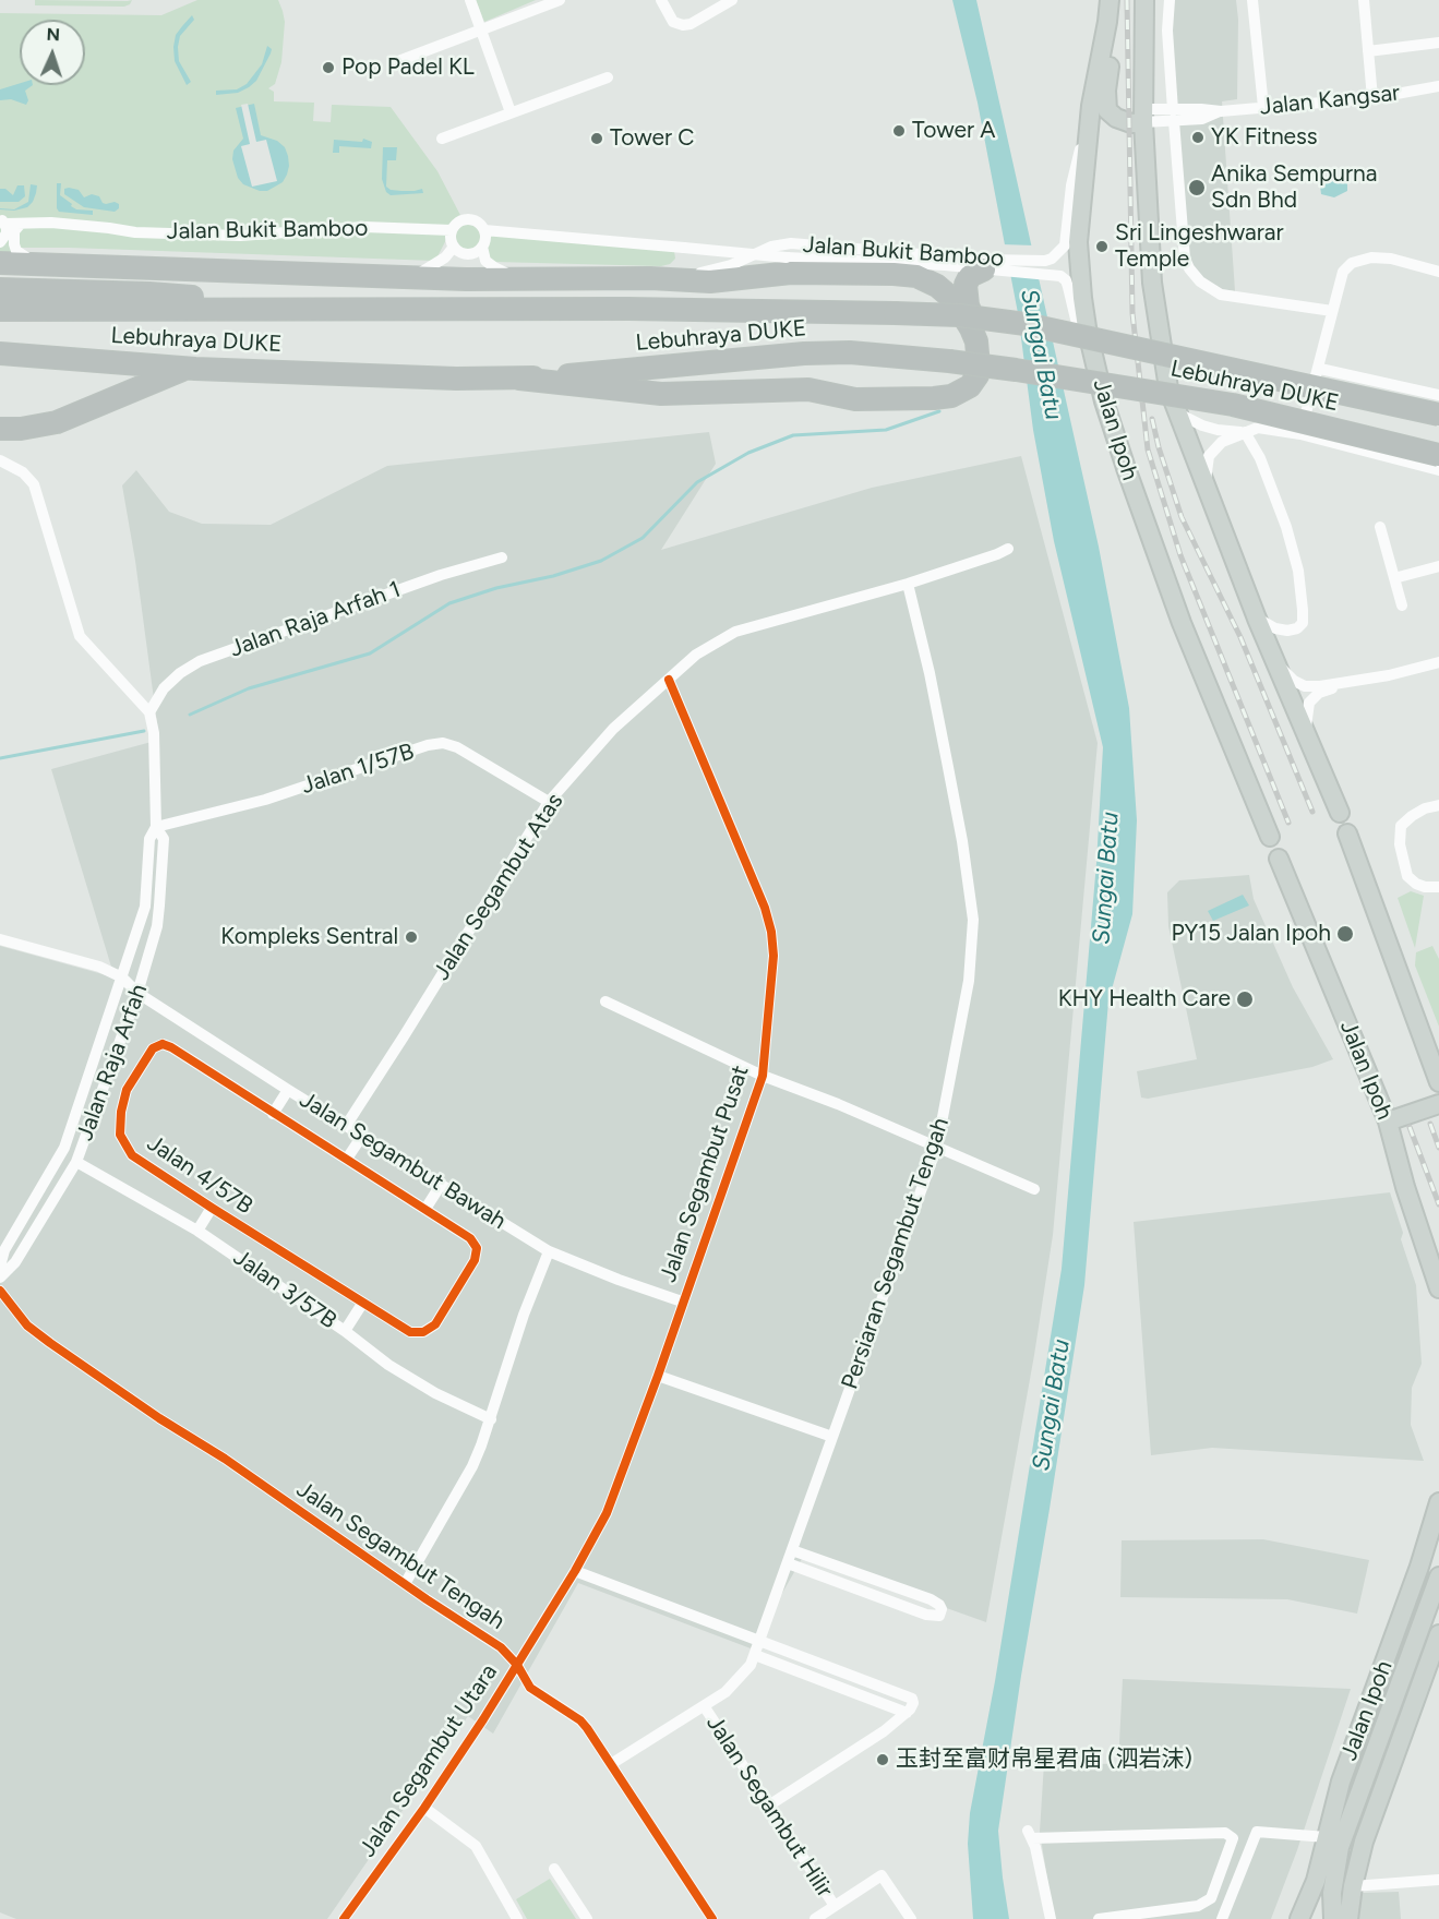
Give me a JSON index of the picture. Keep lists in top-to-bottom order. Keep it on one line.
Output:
{"streets":{"highway":["Lebuhraya DUKE"],"main road":["Jalan Ipoh"],"street":["Jalan Kangsar","Jalan Bukit Bamboo","Jalan Raja Arfah 1","Jalan 1/57B","Jalan Segambut Atas","Jalan Raja Arfah","Jalan Segambut Bawah","Jalan Segambut Pusat","Jalan 4/57B","Persiaran Segambut Tengah","Jalan 3/57B","Jalan Segambut Tengah","Jalan Segambut Utara","Jalan Segambut Hilir"]},"crossings":[["Jalan Bukit Bamboo","Jalan Ipoh"],["Jalan Raja Arfah 1","Jalan Raja Arfah"],["Jalan 1/57B","Jalan Segambut Atas"],["Jalan 1/57B","Jalan Raja Arfah"],["Jalan Segambut Atas","Jalan Segambut Bawah"],["Jalan Segambut Atas","Jalan Segambut Pusat"],["Jalan Segambut Atas","Persiaran Segambut Tengah"],["Jalan Raja Arfah","Jalan Segambut Bawah"],["Jalan Raja Arfah","Jalan 3/57B"],["Jalan Segambut Bawah","Jalan Segambut Pusat"],["Jalan Segambut Pusat","Jalan Segambut Tengah"],["Jalan Segambut Pusat","Jalan Segambut Utara"],["Persiaran Segambut Tengah","Jalan Segambut Tengah"],["Persiaran Segambut Tengah","Jalan Segambut Hilir"],["Jalan Segambut Tengah","Jalan Segambut Utara"]],"water":["Sungai Batu"],"places":["Pop Padel KL","Tower A","YK Fitness","Tower C","Anika Sempurna Sdn Bhd","Sri Lingeshwarar Temple","PY15 Jalan Ipoh","Kompleks Sentral","KHY Health Care","玉封至富财帛星君庙 (泗岩沫)"],"north":"top"}
